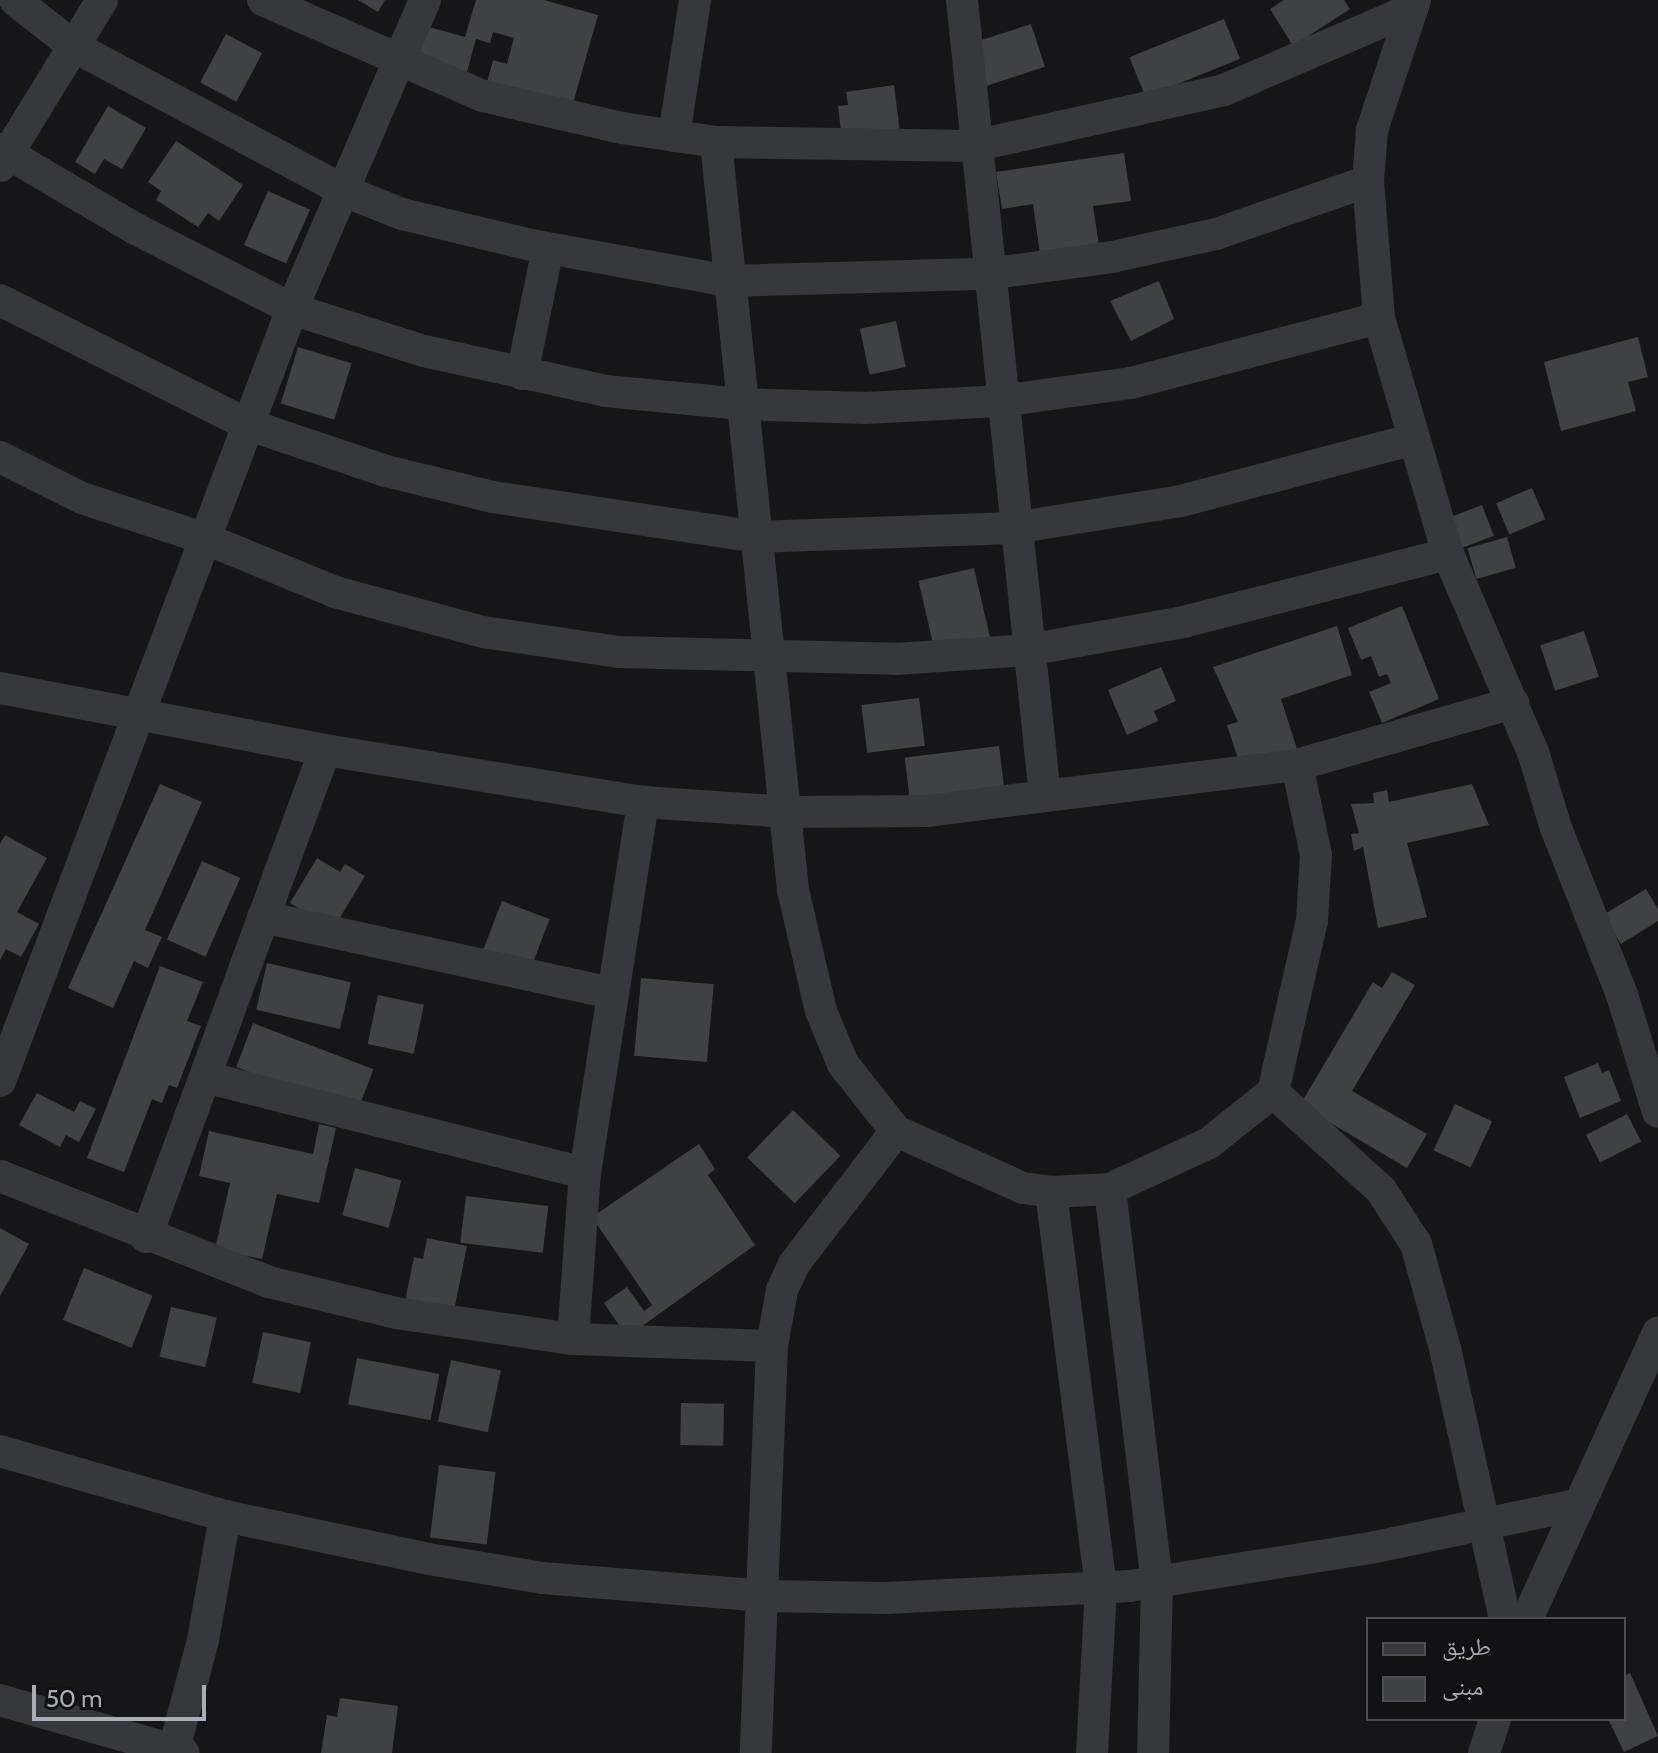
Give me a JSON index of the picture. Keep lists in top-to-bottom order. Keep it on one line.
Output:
{"legend":["طريق","مبنى"],"scale_bar":"50 m"}
